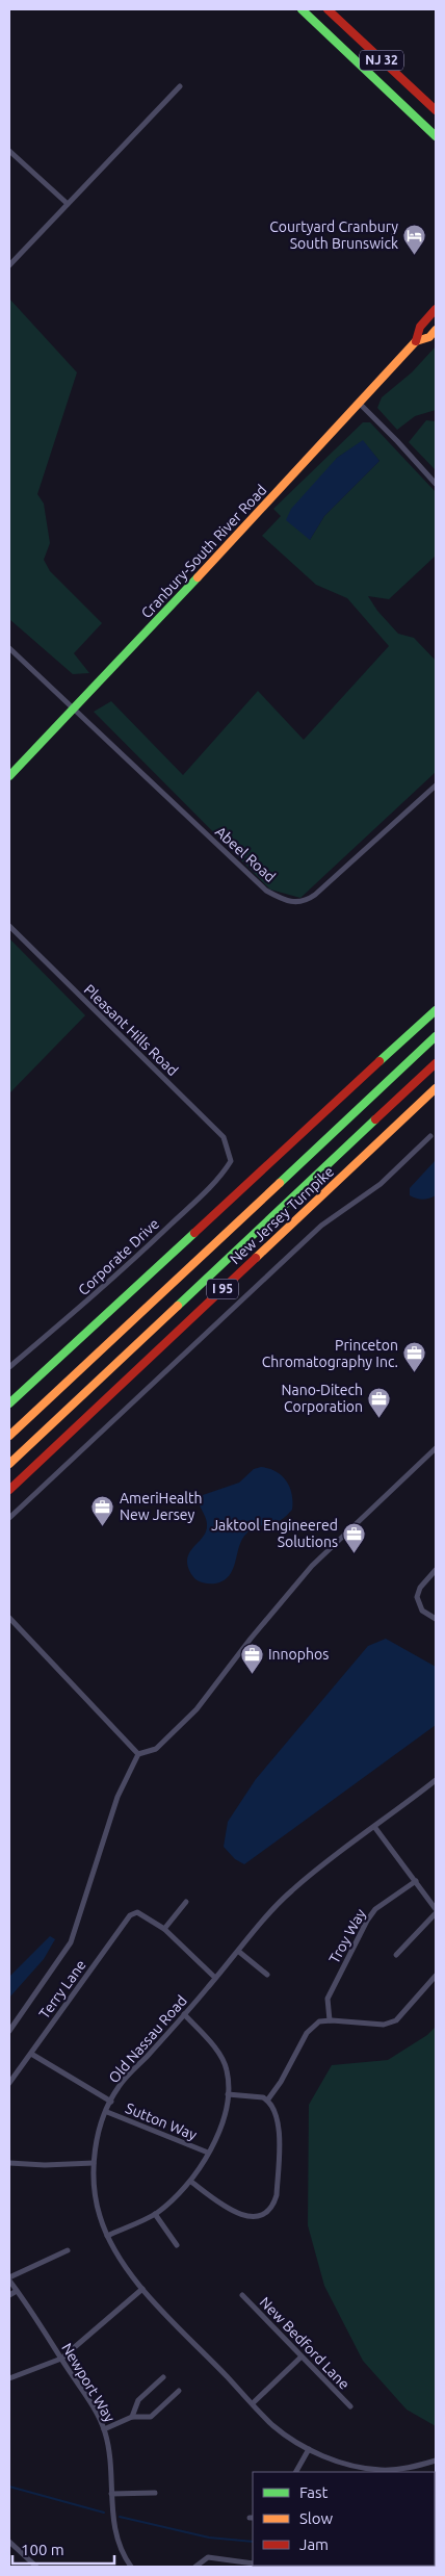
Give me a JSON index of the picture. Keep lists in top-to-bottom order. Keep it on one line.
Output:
{"streets":{"main road":["NJ 32","Cranbury-South River Road","New Jersey Turnpike","I 95"],"street":["Abeel Road","Pleasant Hills Road","Corporate Drive","Troy Way","Terry Lane","Old Nassau Road","Sutton Way","New Bedford Lane","Newport Way"]},"crossings":[["Cranbury-South River Road","Abeel Road"],["Pleasant Hills Road","Corporate Drive"],["Old Nassau Road","Sutton Way"]],"places":{"hotel":["Courtyard Cranbury South Brunswick"],"office":["Princeton Chromatography Inc.","Nano-Ditech Corporation","AmeriHealth New Jersey","Jaktool Engineered Solutions","Innophos"]},"legend":["Fast","Slow","Jam"],"scale_bar":"100 m"}
